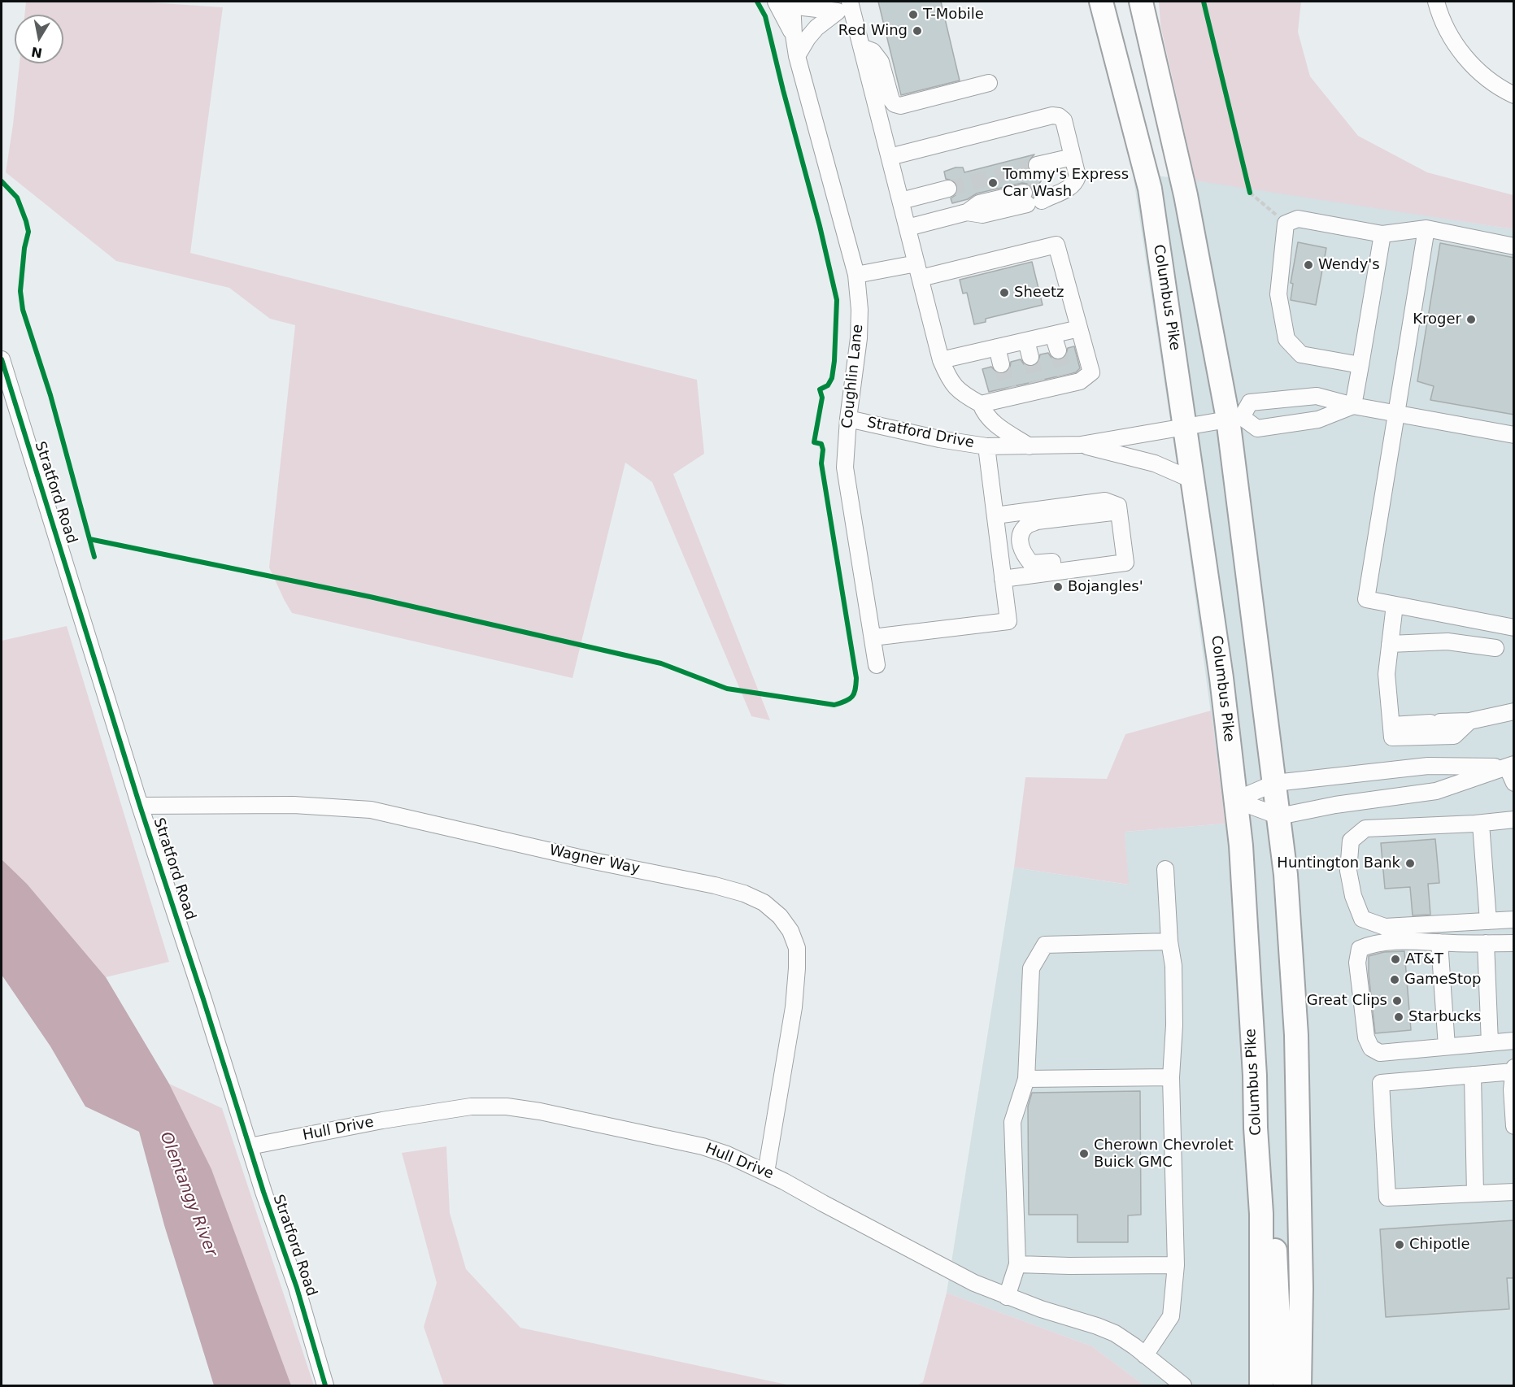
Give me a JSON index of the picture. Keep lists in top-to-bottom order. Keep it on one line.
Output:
{"streets":{"highway":["Columbus Pike"],"street":["Coughlin Lane","Stratford Drive","Stratford Road","Wagner Way","Hull Drive"]},"crossings":[["Columbus Pike","Stratford Drive"],["Coughlin Lane","Stratford Drive"],["Stratford Road","Wagner Way"],["Stratford Road","Hull Drive"],["Wagner Way","Hull Drive"]],"water":["Olentangy River"],"places":["T-Mobile","Red Wing","Tommy's Express Car Wash","Wendy's","Sheetz","Kroger","Bojangles'","Huntington Bank","AT&T","GameStop","Great Clips","Starbucks","Cherown Chevrolet Buick GMC","Chipotle"],"north":"bottom"}
